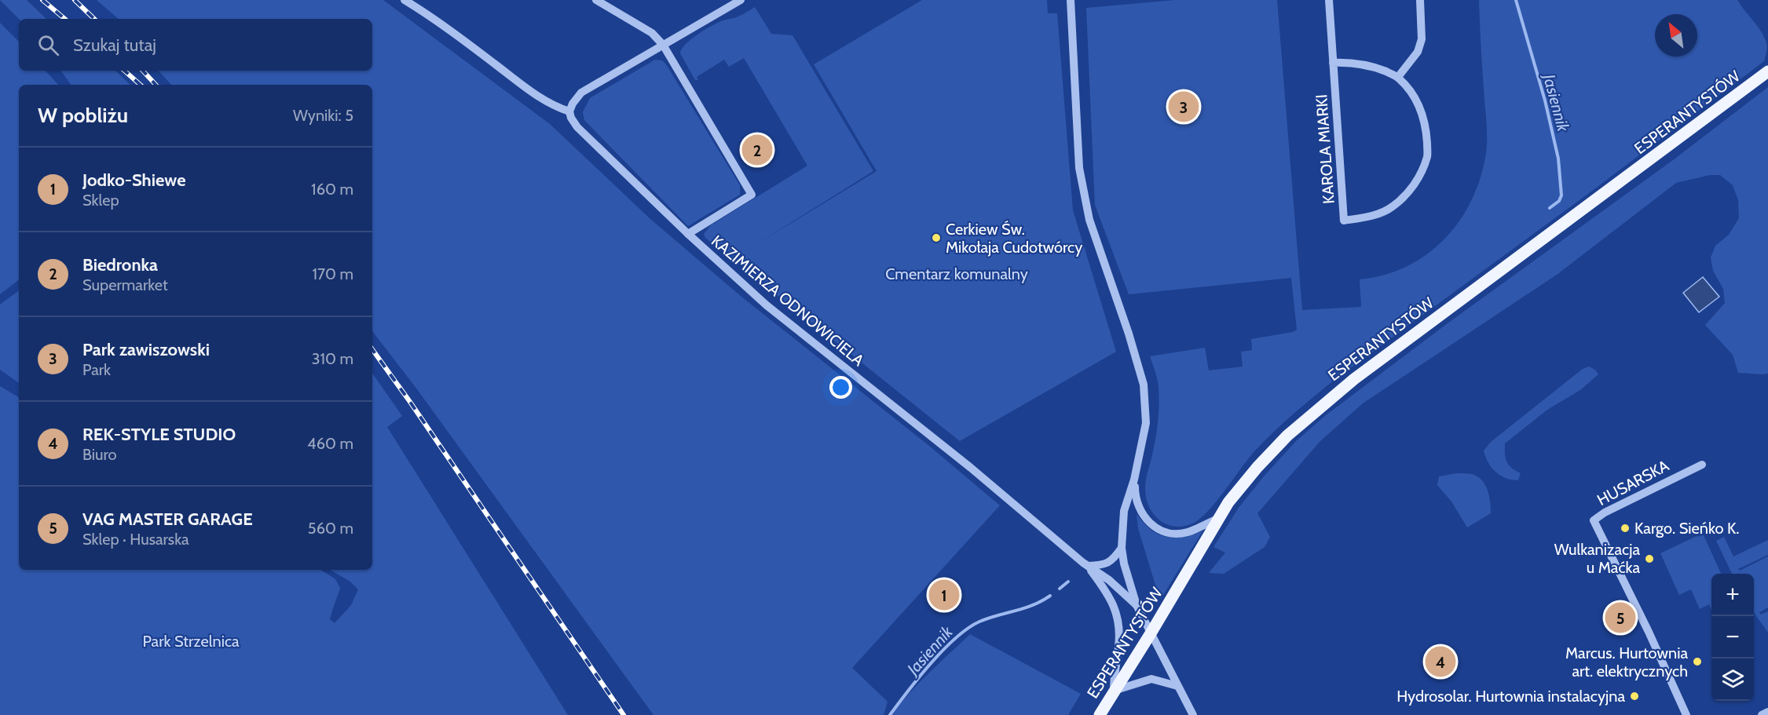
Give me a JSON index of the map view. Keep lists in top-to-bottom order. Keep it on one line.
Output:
{"streets":{"main road":["ESPERANTYSTÓW"],"street":["KAROLA MIARKI","KAZIMIERZA ODNOWICIELA","HUSARSKA"]},"water":["Jasiennik"],"parks":["Cmentarz komunalny","Park Strzelnica"],"places":["Cerkiew Św. Mikołaja Cudotwórcy","Kargo. Sieńko K.","Wulkanizacja u Maćka","Marcus. Hurtownia art. elektrycznych","Hydrosolar. Hurtownia instalacyjna"],"north":"top left","page":{"search":"Szukaj tutaj","heading":["W pobliżu","Wyniki: 5"],"pins":["3","2","1","5","4"],"list":[{"mark":"1","name":"Jodko-Shiewe","note":"Sklep","value":"160 m"},{"mark":"2","name":"Biedronka","note":"Supermarket","value":"170 m"},{"mark":"3","name":"Park zawiszowski","note":"Park","value":"310 m"},{"mark":"4","name":"REK-STYLE STUDIO","note":"Biuro","value":"460 m"},{"mark":"5","name":"VAG MASTER GARAGE","note":"Sklep · Husarska","value":"560 m"}],"map_buttons":["+","−"]}}
